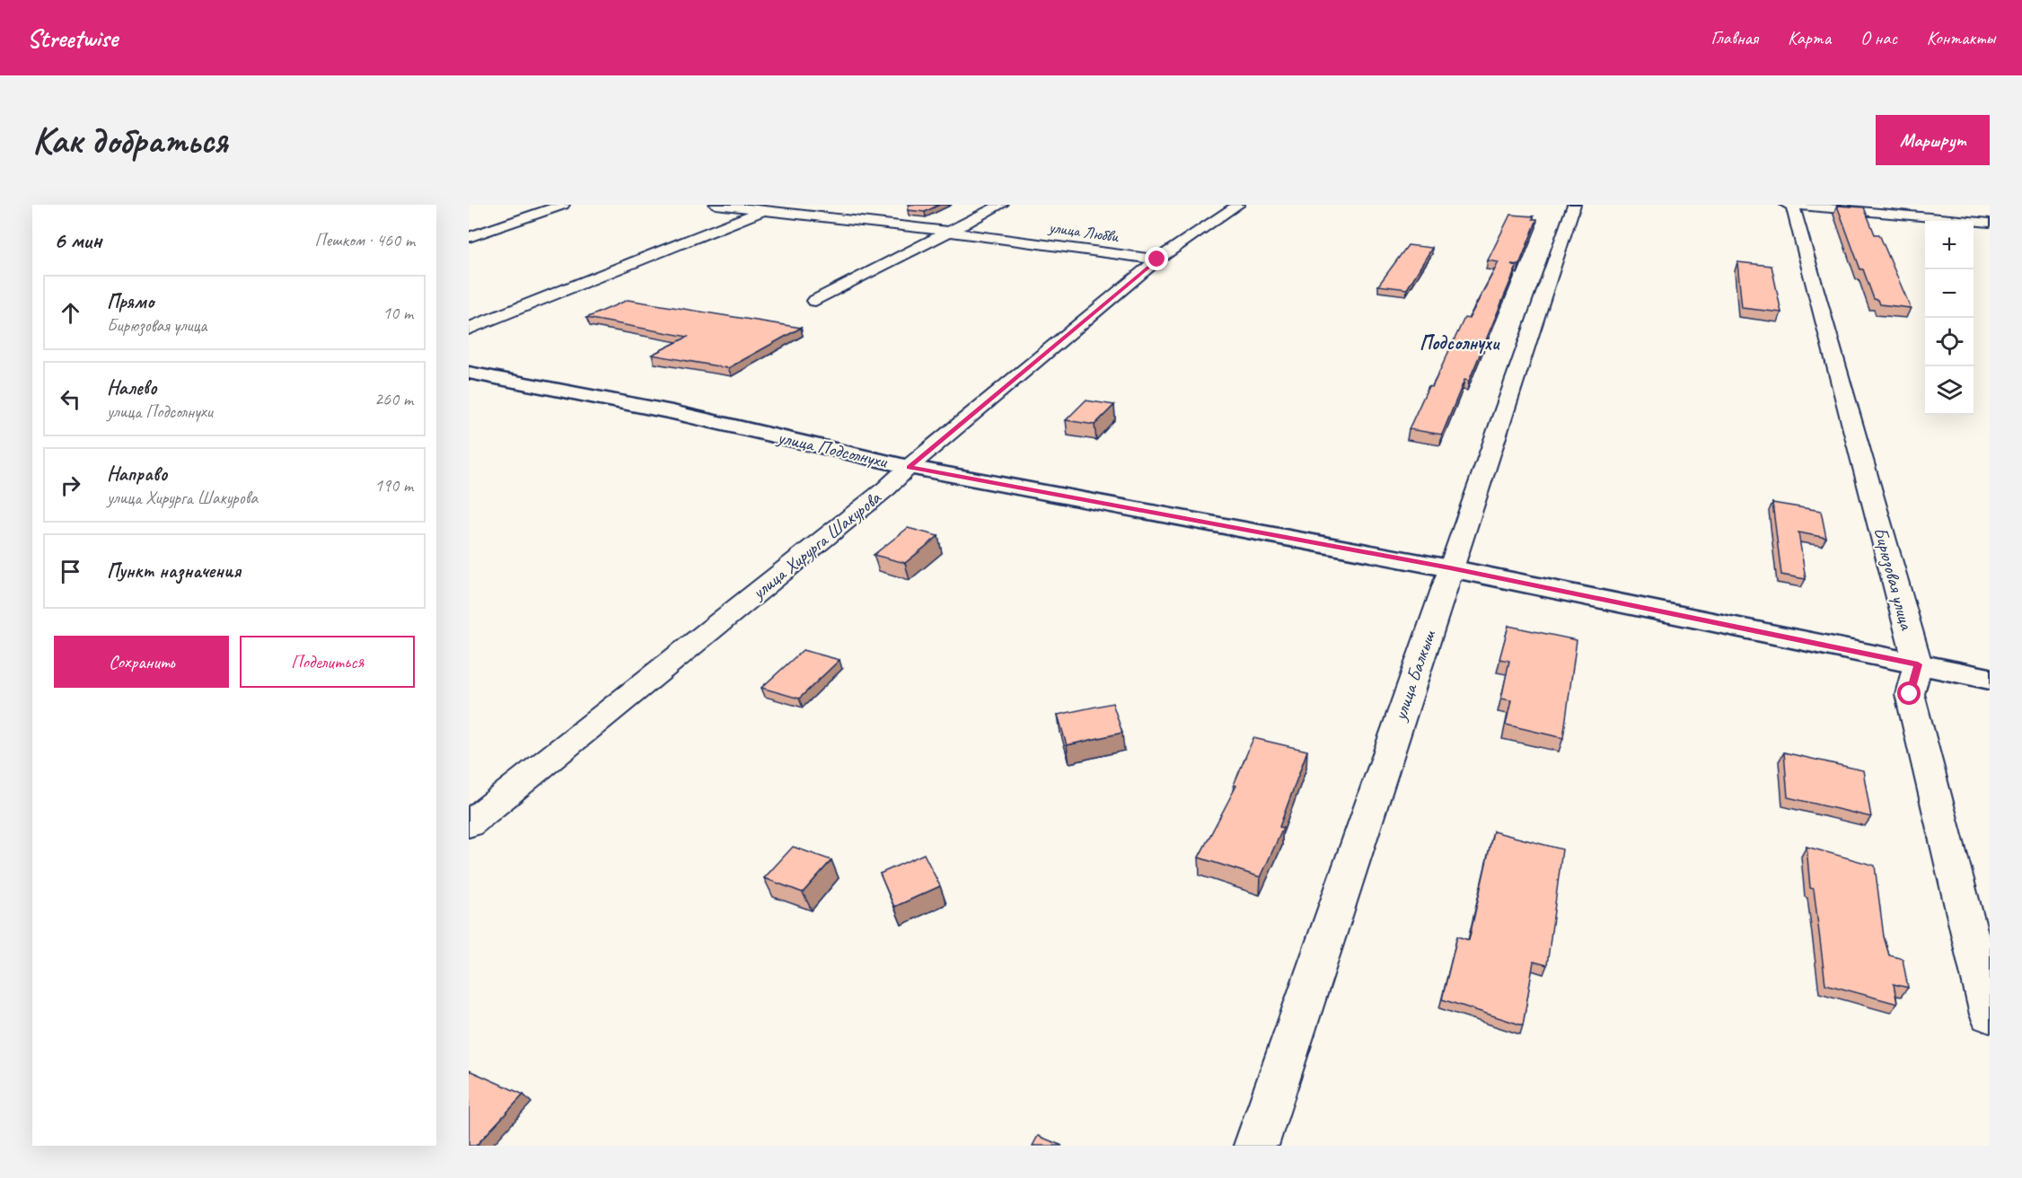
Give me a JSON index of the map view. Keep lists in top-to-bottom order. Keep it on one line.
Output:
{"streets":{"street":["улица Любви","улица Подсолнухи","улица Хирурга Шакурова","Бирюзовая улица","улица Балкыш"]},"crossings":[["улица Любви","улица Хирурга Шакурова"],["улица Подсолнухи","улица Хирурга Шакурова"],["улица Подсолнухи","Бирюзовая улица"],["улица Подсолнухи","улица Балкыш"]],"districts":["Подсолнухи"],"page":{"header":"Streetwise","nav":["Главная","Карта","О нас","Контакты"],"buttons":["Маршрут",["Сохранить","Поделиться"]],"title":"Как добраться","heading":["6 мин","Пешком · 460 m"],"map_buttons":["+","−"],"list":[["Прямо","Бирюзовая улица","10 m"],["Налево","улица Подсолнухи","260 m"],["Направо","улица Хирурга Шакурова","190 m"],"Пункт назначения"]}}
